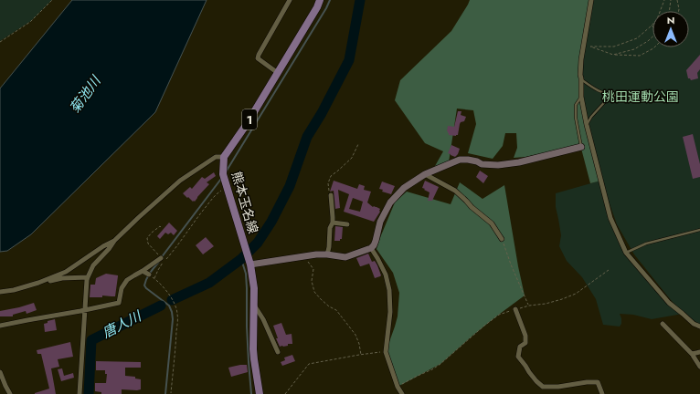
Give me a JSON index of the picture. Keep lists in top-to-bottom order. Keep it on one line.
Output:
{"streets":{"main road":["1","熊本玉名線"]},"water":["菊池川","唐人川"],"parks":["桃田運動公園"],"north":"top"}
